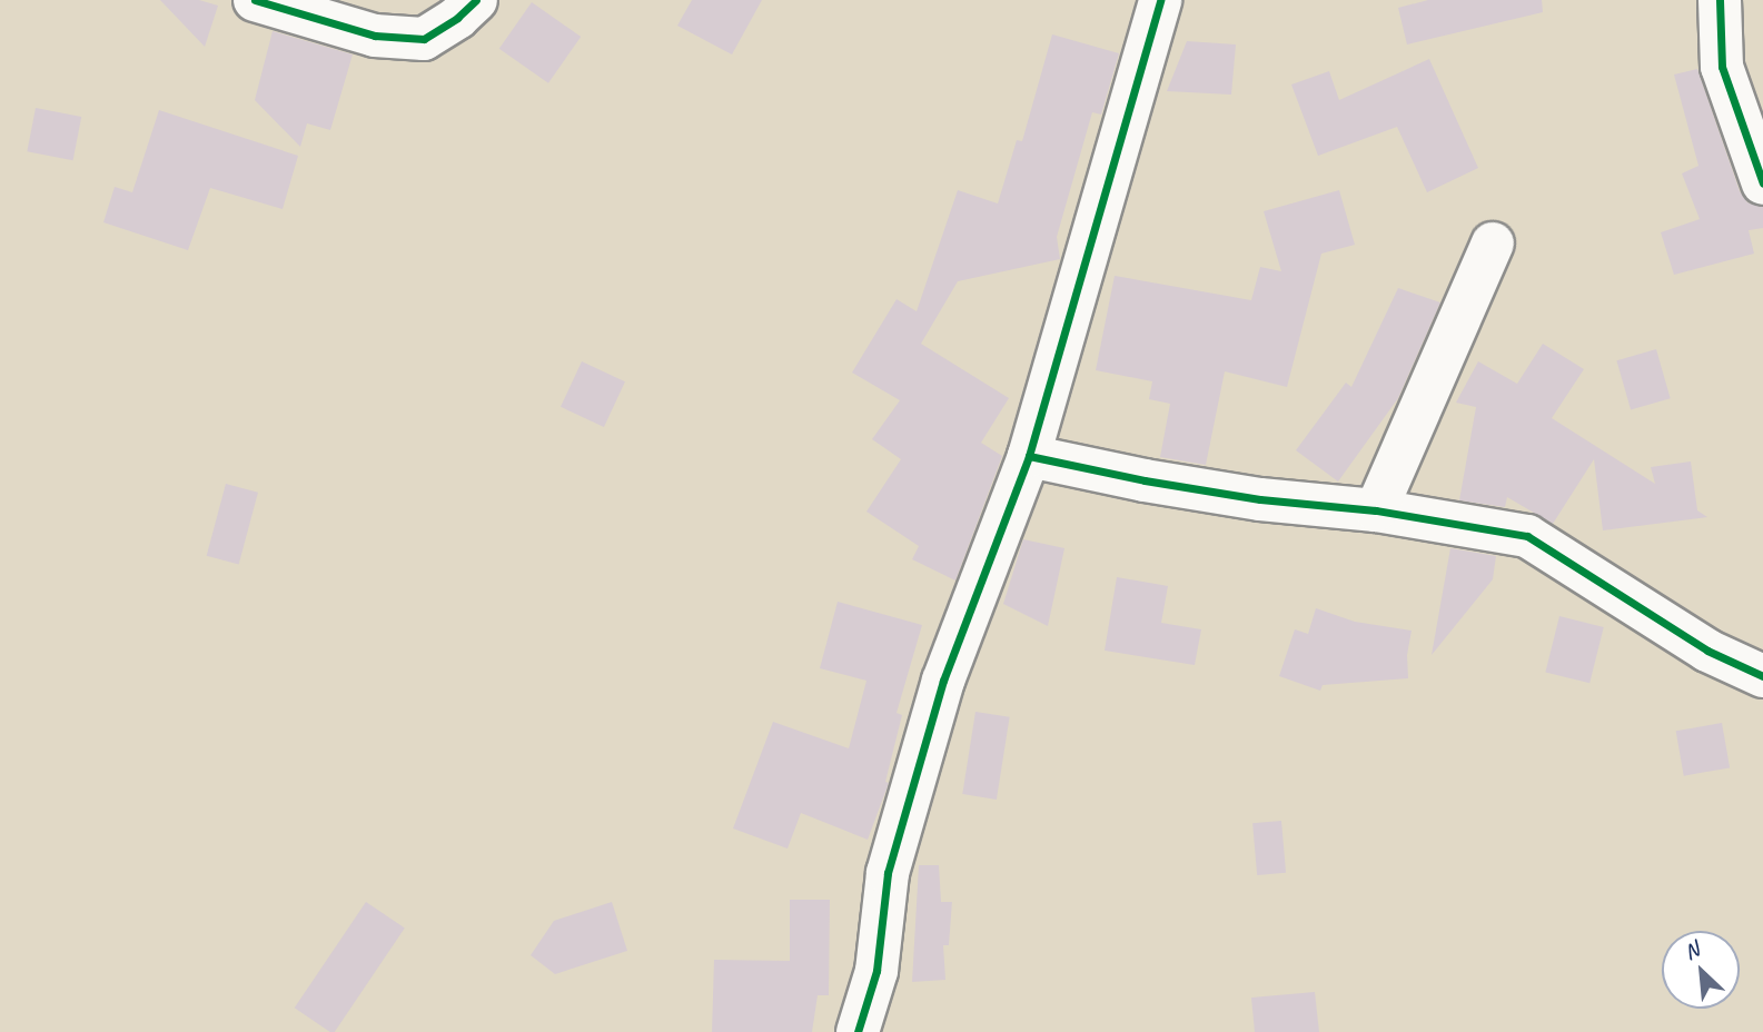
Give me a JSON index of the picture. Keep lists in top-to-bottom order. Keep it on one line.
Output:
{"north":"top left"}
